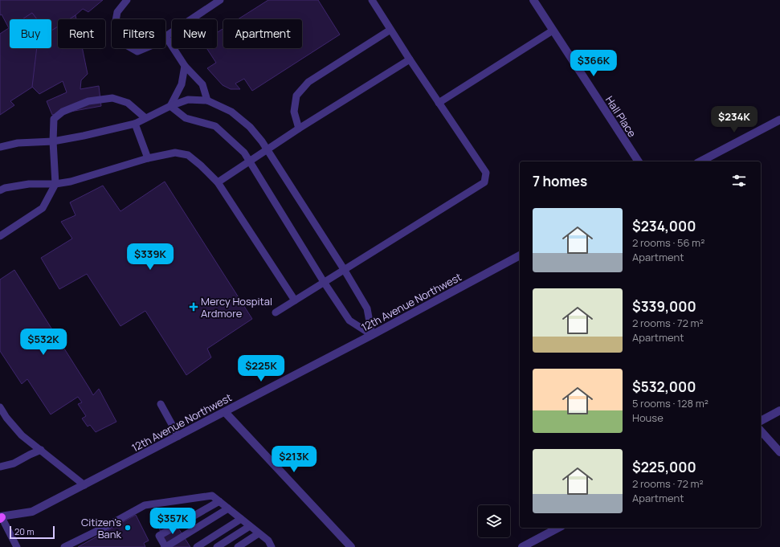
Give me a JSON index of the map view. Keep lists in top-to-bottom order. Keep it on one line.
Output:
{"streets":{"street":["Hall Place","12th Avenue Northwest"]},"places":{"health":["Mercy Hospital Ardmore"],"other":["Citizen's Bank"]},"scale_bar":"20 m","page":{"chip":["Buy","Rent","Filters","New","Apartment"],"price":["$366K","$234K","$339K","$532K","$225K","$213K","$357K"],"heading":"7 homes","list":[{"name":"$234,000","note":"2 rooms · 56 m² · Apartment"},{"name":"$339,000","note":"2 rooms · 72 m² · Apartment"},{"name":"$532,000","note":"5 rooms · 128 m² · House"},{"name":"$225,000","note":"2 rooms · 72 m² · Apartment"}],"scale":"20 m"}}
